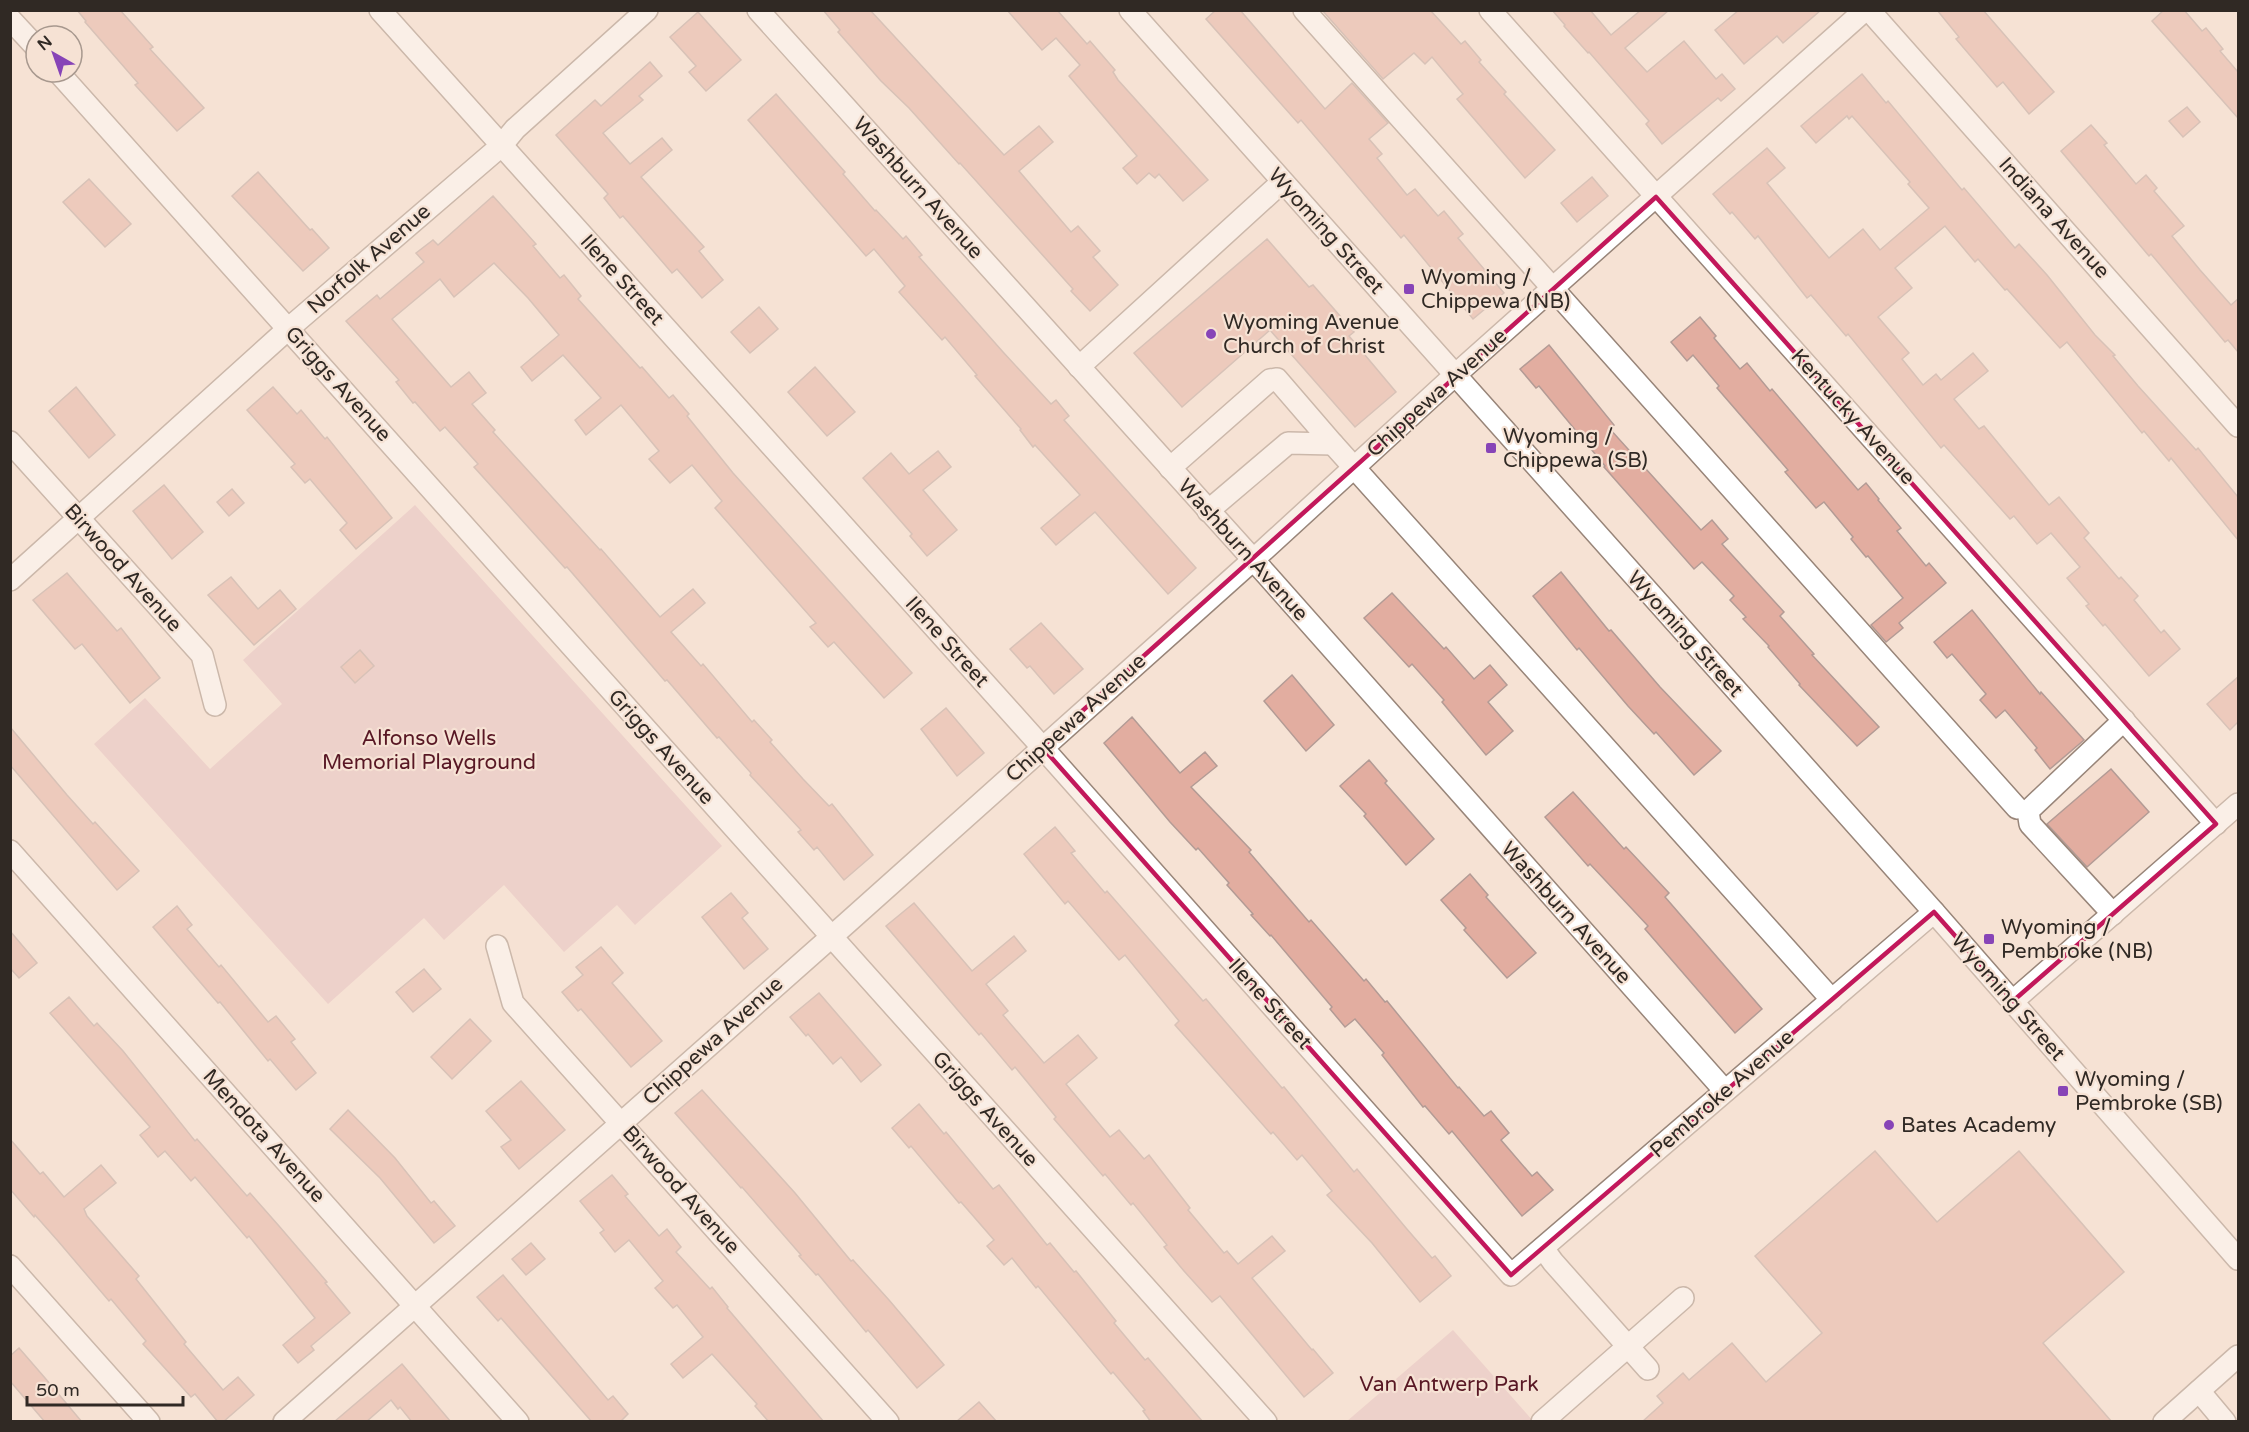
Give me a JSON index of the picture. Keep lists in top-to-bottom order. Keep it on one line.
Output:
{"streets":{"street":["Washburn Avenue","Indiana Avenue","Wyoming Street","Norfolk Avenue","Ilene Street","Griggs Avenue","Chippewa Avenue","Kentucky Avenue","Birwood Avenue","Pembroke Avenue","Mendota Avenue"]},"crossings":[["Washburn Avenue","Chippewa Avenue"],["Washburn Avenue","Pembroke Avenue"],["Indiana Avenue","Chippewa Avenue"],["Wyoming Street","Chippewa Avenue"],["Wyoming Street","Pembroke Avenue"],["Norfolk Avenue","Ilene Street"],["Norfolk Avenue","Griggs Avenue"],["Norfolk Avenue","Birwood Avenue"],["Ilene Street","Chippewa Avenue"],["Ilene Street","Pembroke Avenue"],["Griggs Avenue","Chippewa Avenue"],["Chippewa Avenue","Kentucky Avenue"],["Chippewa Avenue","Birwood Avenue"],["Chippewa Avenue","Mendota Avenue"]],"parks":["Alfonso Wells Memorial Playground","Van Antwerp Park"],"places":{"transit":["Wyoming / Chippewa (NB)","Wyoming / Chippewa (SB)","Wyoming / Pembroke (NB)","Wyoming / Pembroke (SB)"],"other":["Wyoming Avenue Church of Christ","Bates Academy"]},"scale_bar":"50 m","north":"top left"}
